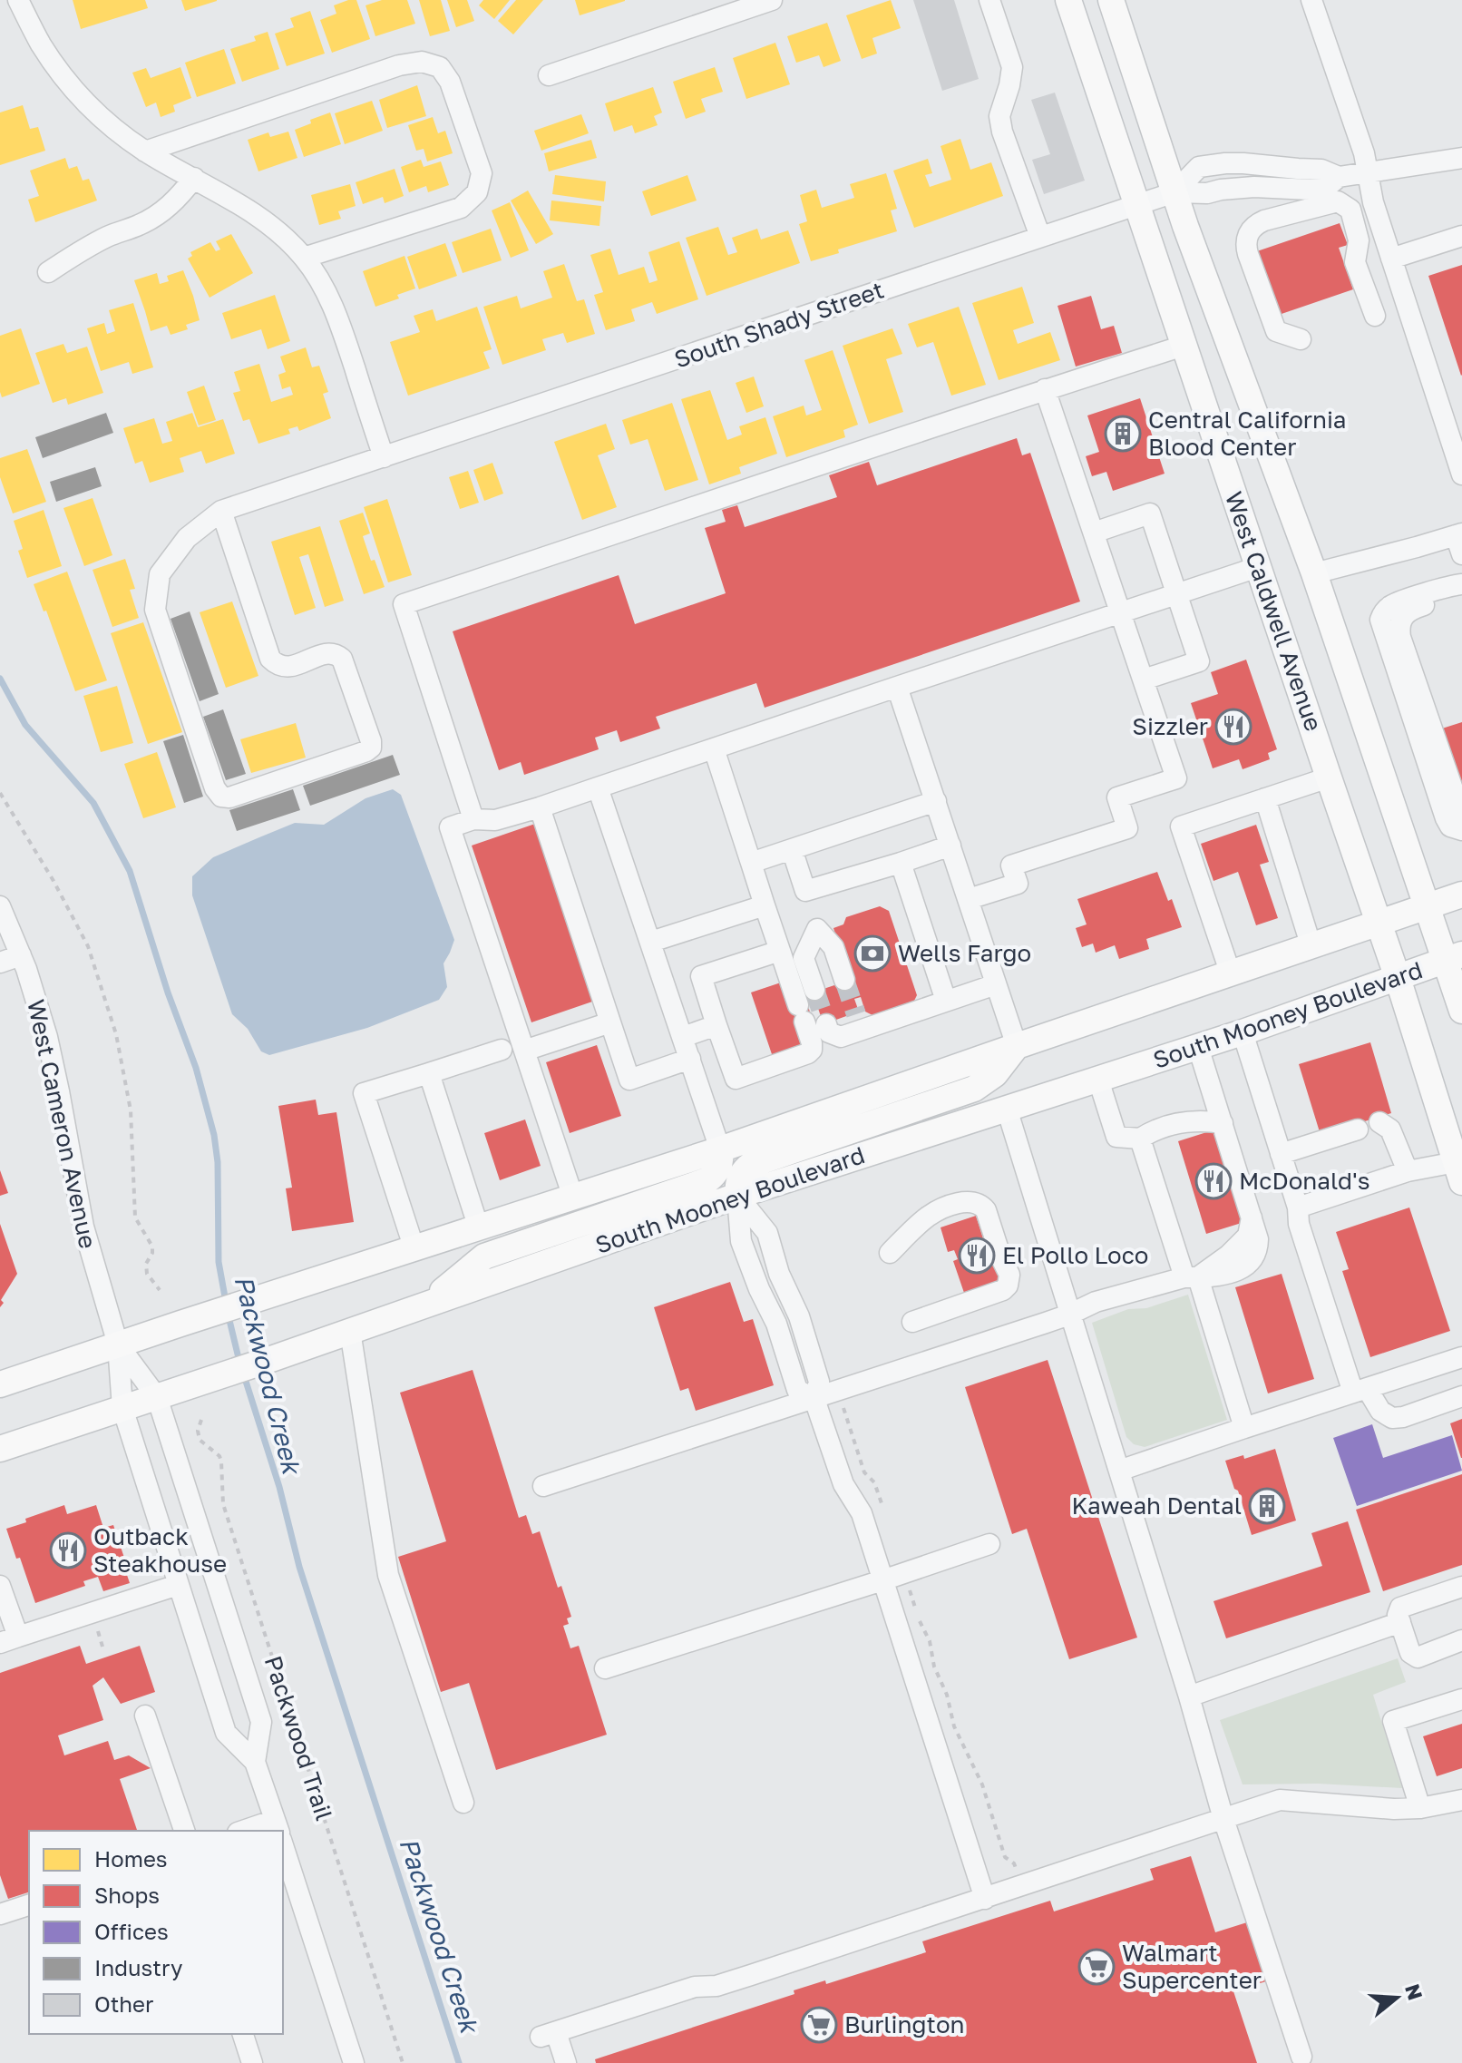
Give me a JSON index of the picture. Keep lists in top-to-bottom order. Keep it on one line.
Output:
{"streets":{"main road":["West Caldwell Avenue","South Mooney Boulevard"],"street":["South Shady Street","West Cameron Avenue"],"path":["Packwood Trail"]},"crossings":[["South Shady Street","West Caldwell Avenue"],["West Caldwell Avenue","South Mooney Boulevard"],["South Mooney Boulevard","West Cameron Avenue"]],"water":["Packwood Creek"],"places":{"building":["Central California Blood Center","Kaweah Dental"],"restaurant":["Sizzler","McDonald's","El Pollo Loco","Outback Steakhouse"],"bank":["Wells Fargo"],"supermarket":["Walmart Supercenter","Burlington"]},"legend":["Homes","Shops","Offices","Industry","Other"],"north":"right"}
